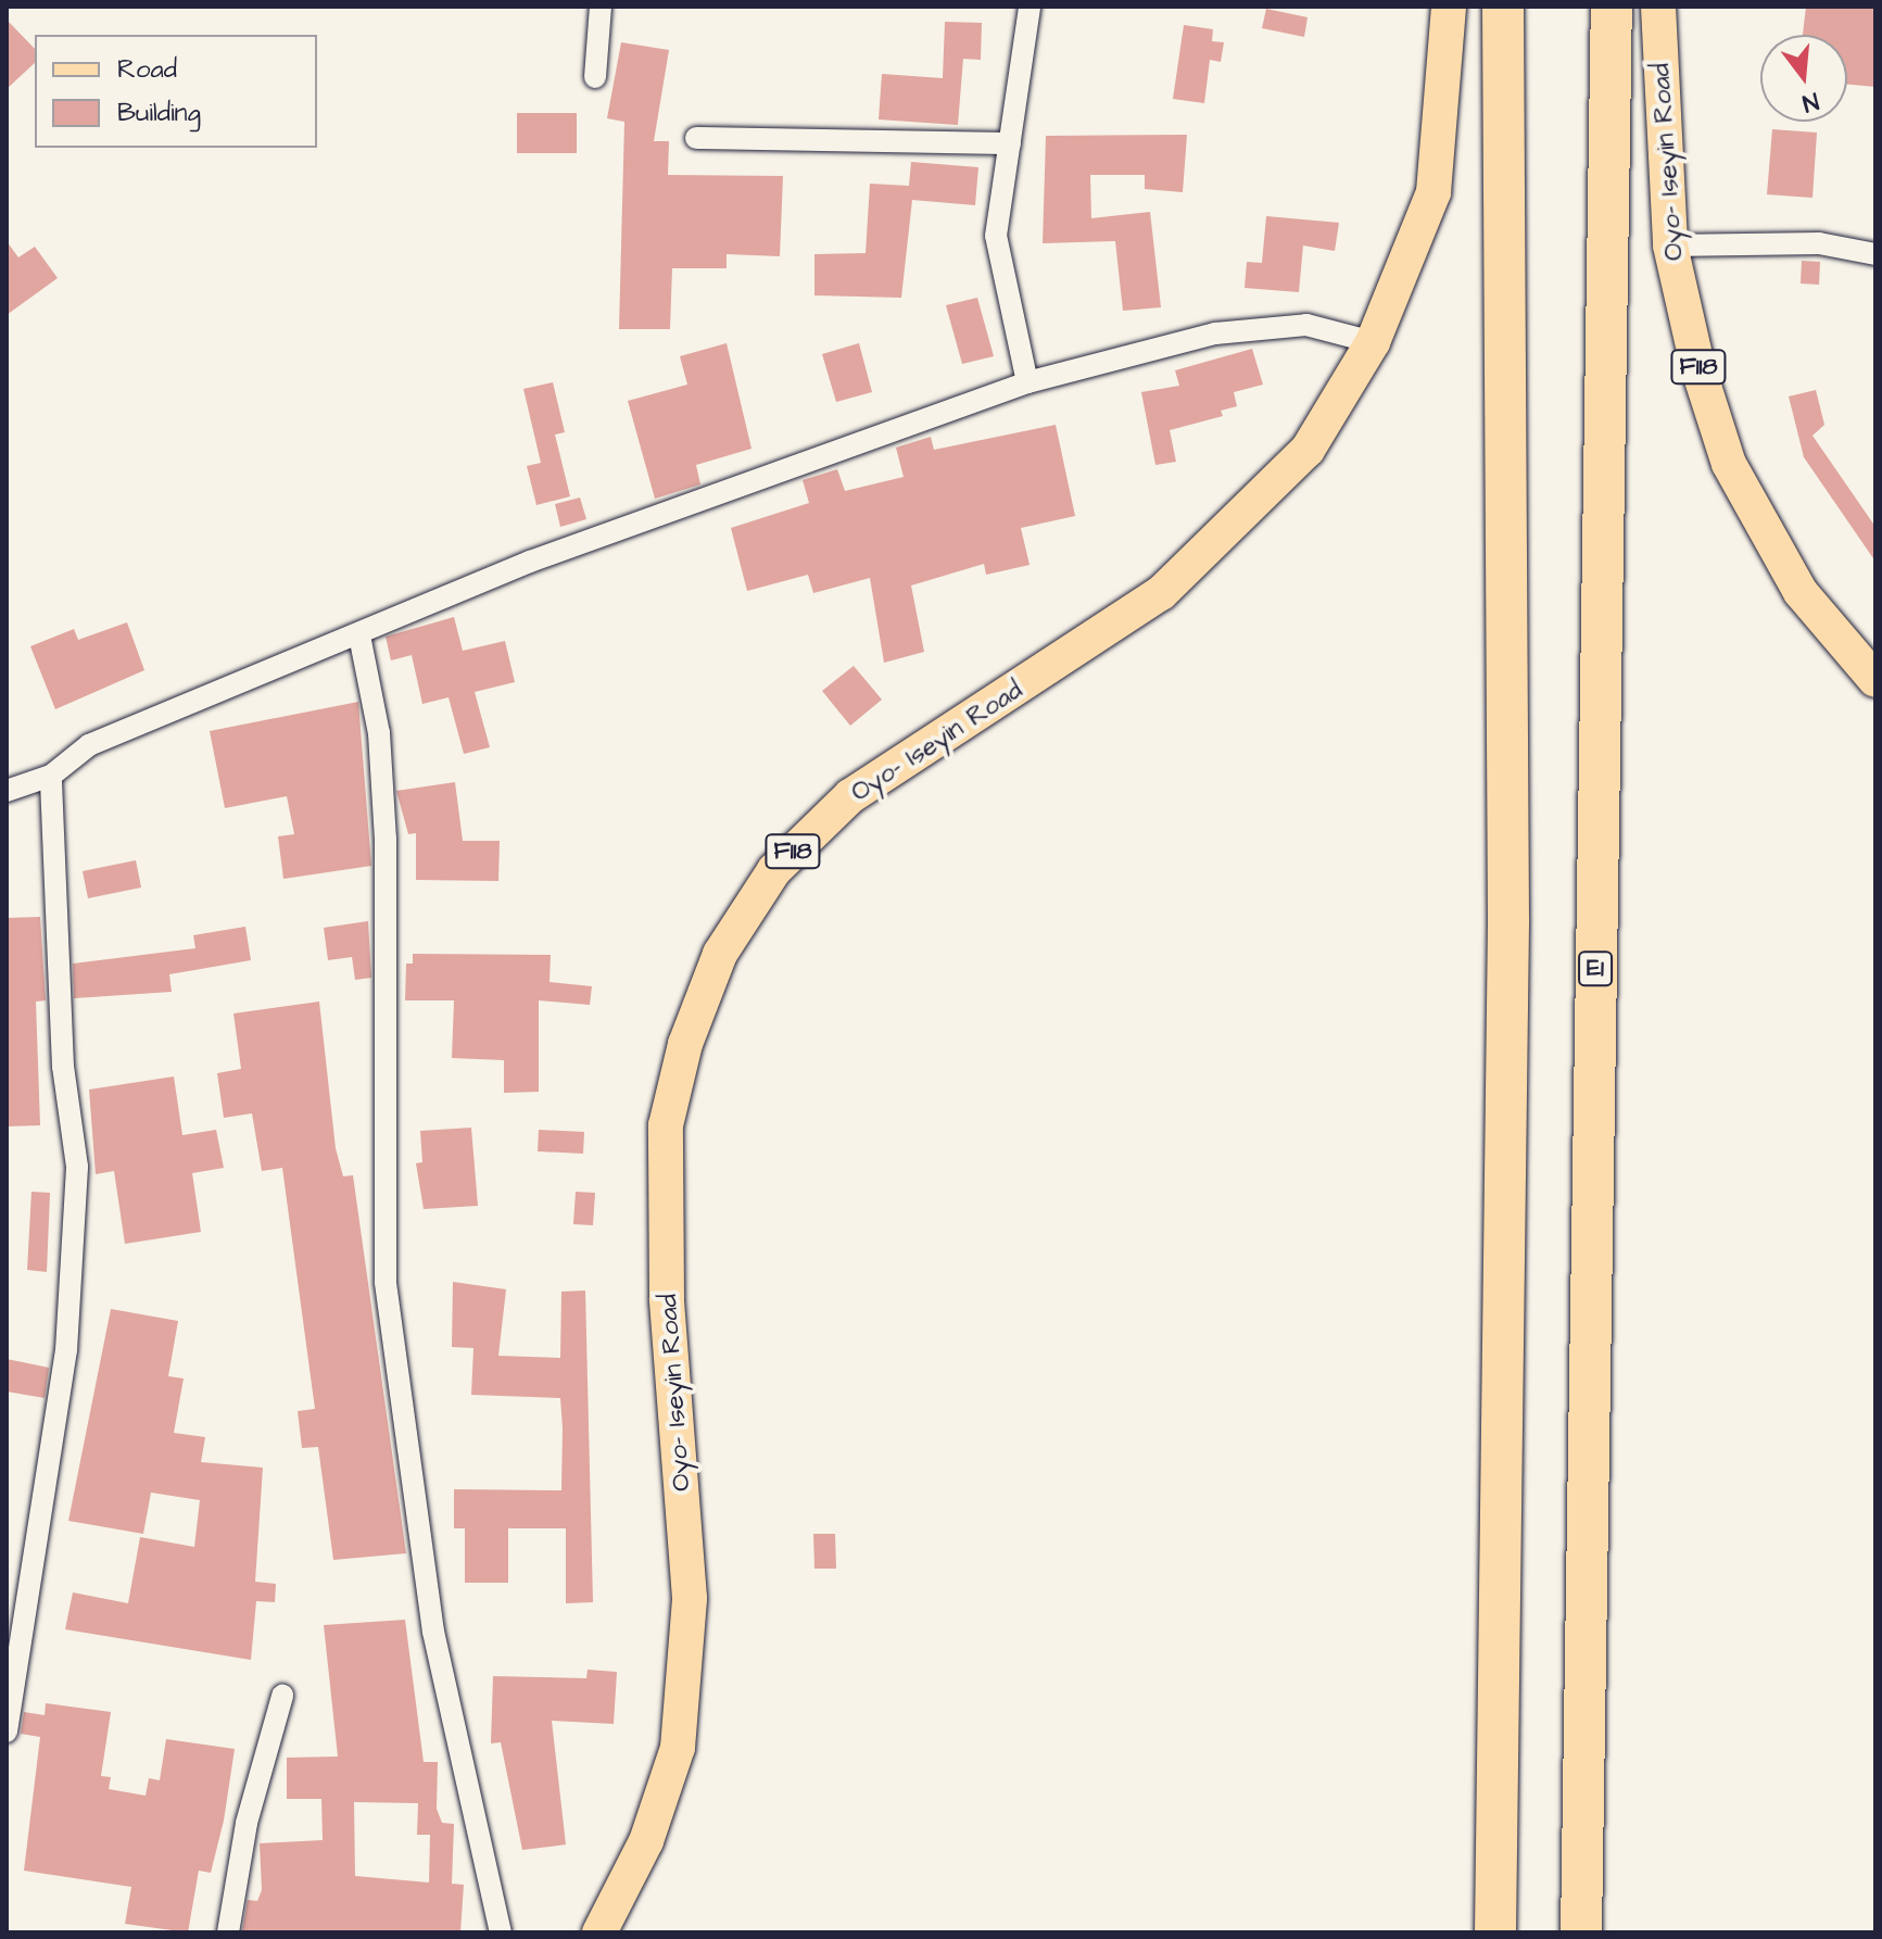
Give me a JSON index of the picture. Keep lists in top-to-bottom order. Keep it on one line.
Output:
{"streets":{"highway":["E1"],"main road":["Oyo- Iseyin Road","F118"]},"legend":["Road","Building"],"north":"bottom"}
